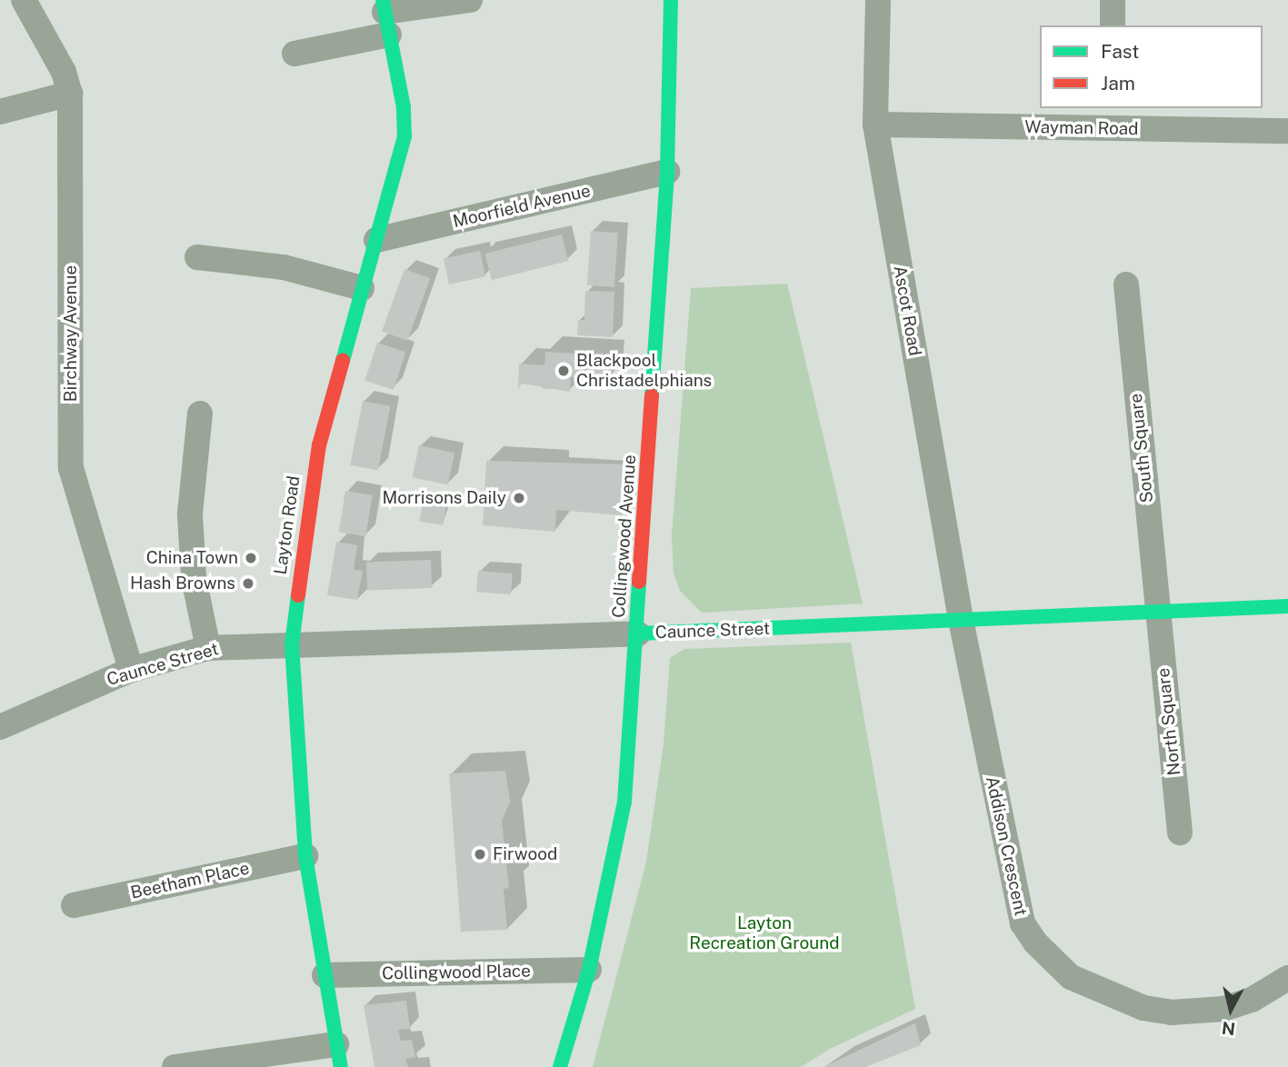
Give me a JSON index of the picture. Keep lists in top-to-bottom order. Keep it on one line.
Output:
{"streets":{"street":["Wayman Road","Moorfield Avenue","Ascot Road","Birchway Avenue","South Square","Layton Road","Collingwood Avenue","Caunce Street","North Square","Addison Crescent","Beetham Place","Collingwood Place"]},"crossings":[["Wayman Road","Ascot Road"],["Moorfield Avenue","Layton Road"],["Moorfield Avenue","Collingwood Avenue"],["Ascot Road","Caunce Street"],["Ascot Road","Addison Crescent"],["Birchway Avenue","Caunce Street"],["South Square","Caunce Street"],["South Square","North Square"],["Layton Road","Caunce Street"],["Layton Road","Beetham Place"],["Layton Road","Collingwood Place"],["Collingwood Avenue","Caunce Street"],["Collingwood Avenue","Collingwood Place"],["Caunce Street","North Square"],["Caunce Street","Addison Crescent"]],"parks":["Layton Recreation Ground"],"places":["Blackpool Christadelphians","Morrisons Daily","China Town","Hash Browns","Firwood"],"legend":["Fast","Jam"],"north":"bottom"}
